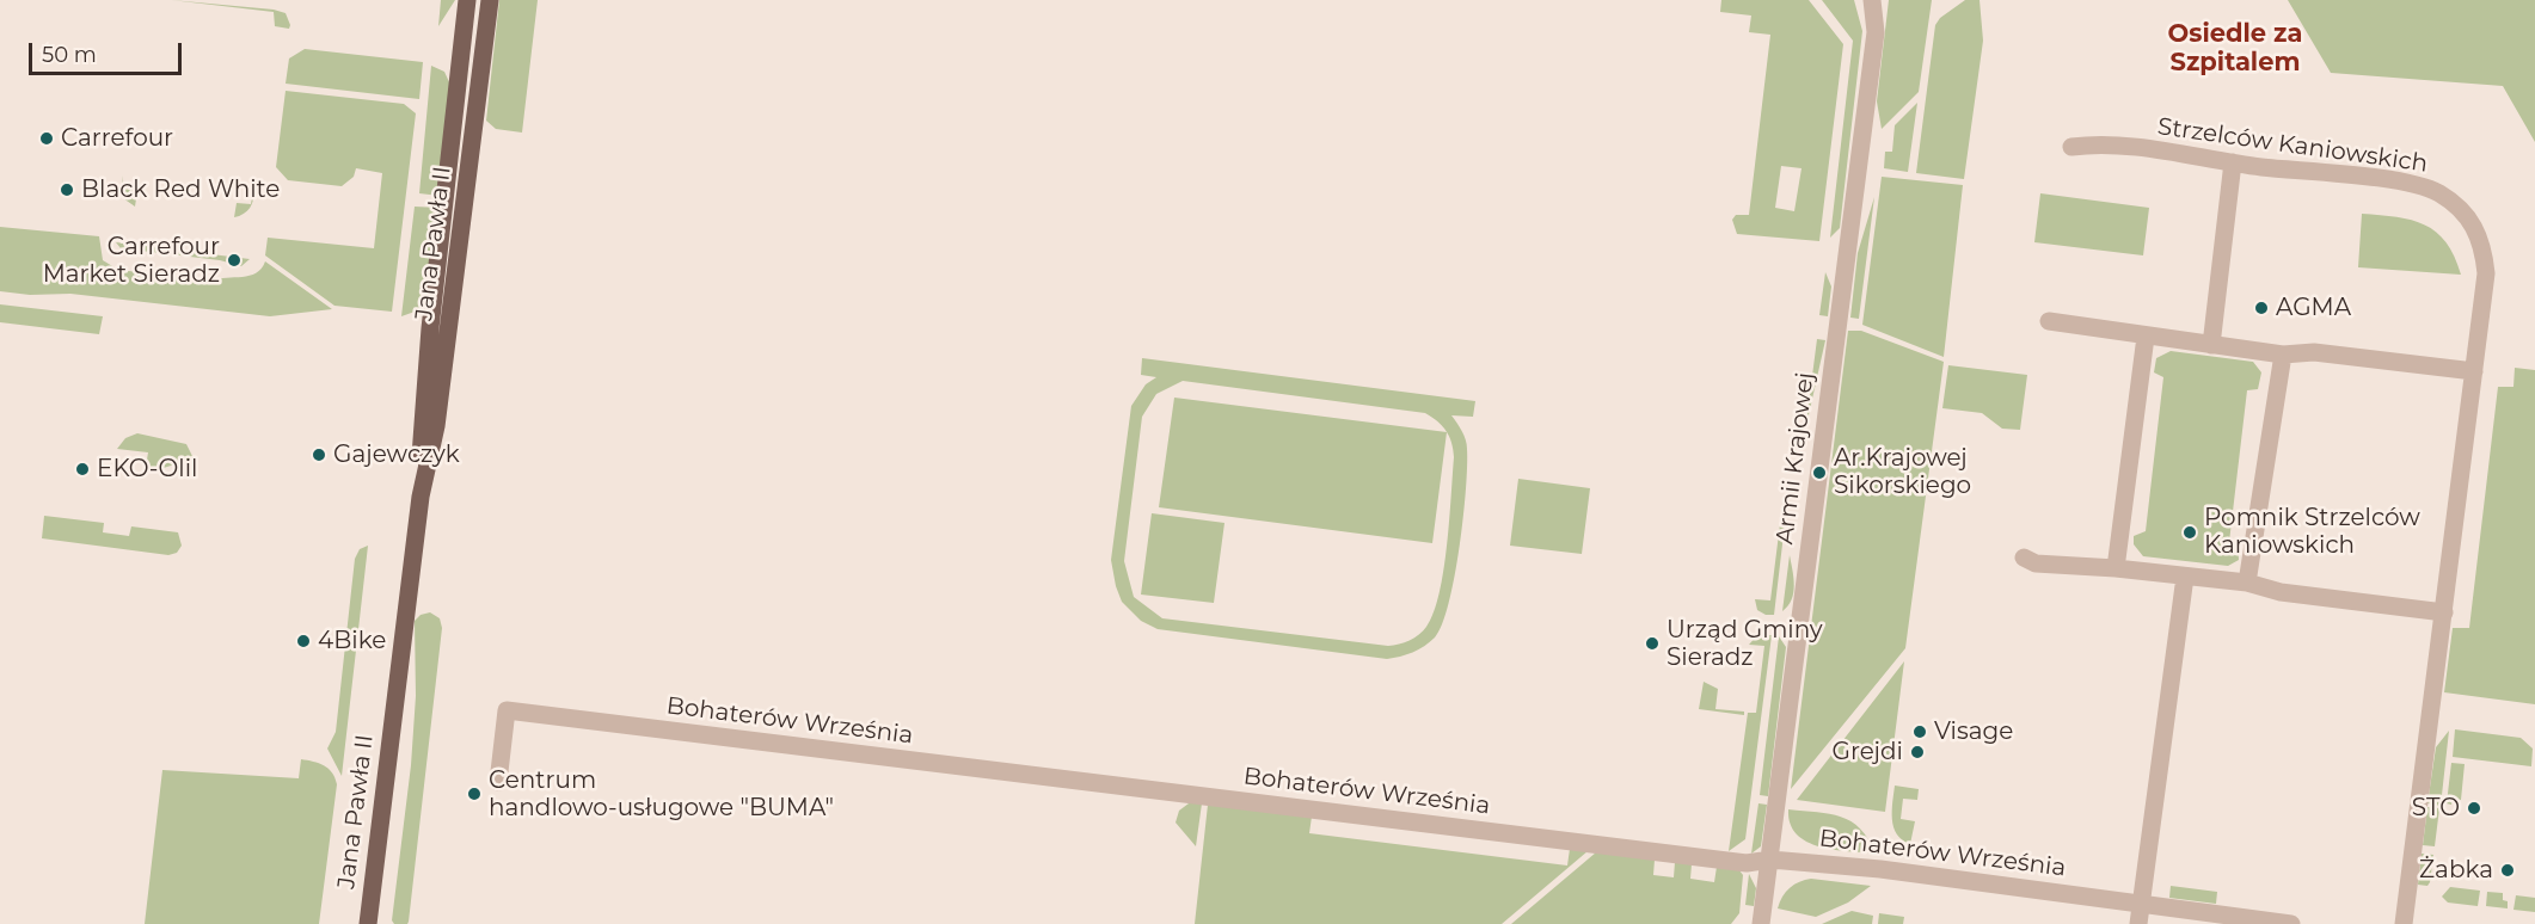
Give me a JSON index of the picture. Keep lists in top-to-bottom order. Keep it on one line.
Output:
{"streets":{"main road":["Jana Pawła II"],"street":["Strzelców Kaniowskich","Armii Krajowej","Bohaterów Września"]},"crossings":[["Armii Krajowej","Bohaterów Września"]],"districts":["Osiedle za Szpitalem"],"places":["Carrefour","Black Red White","Carrefour Market Sieradz","AGMA","Gajewczyk","EKO-Olil","Ar.Krajowej Sikorskiego","Pomnik Strzelców Kaniowskich","4Bike","Urząd Gminy Sieradz","Visage","Grejdi","Centrum handlowo-usługowe \"BUMA\"","STO","Żabka"],"scale_bar":"50 m"}
